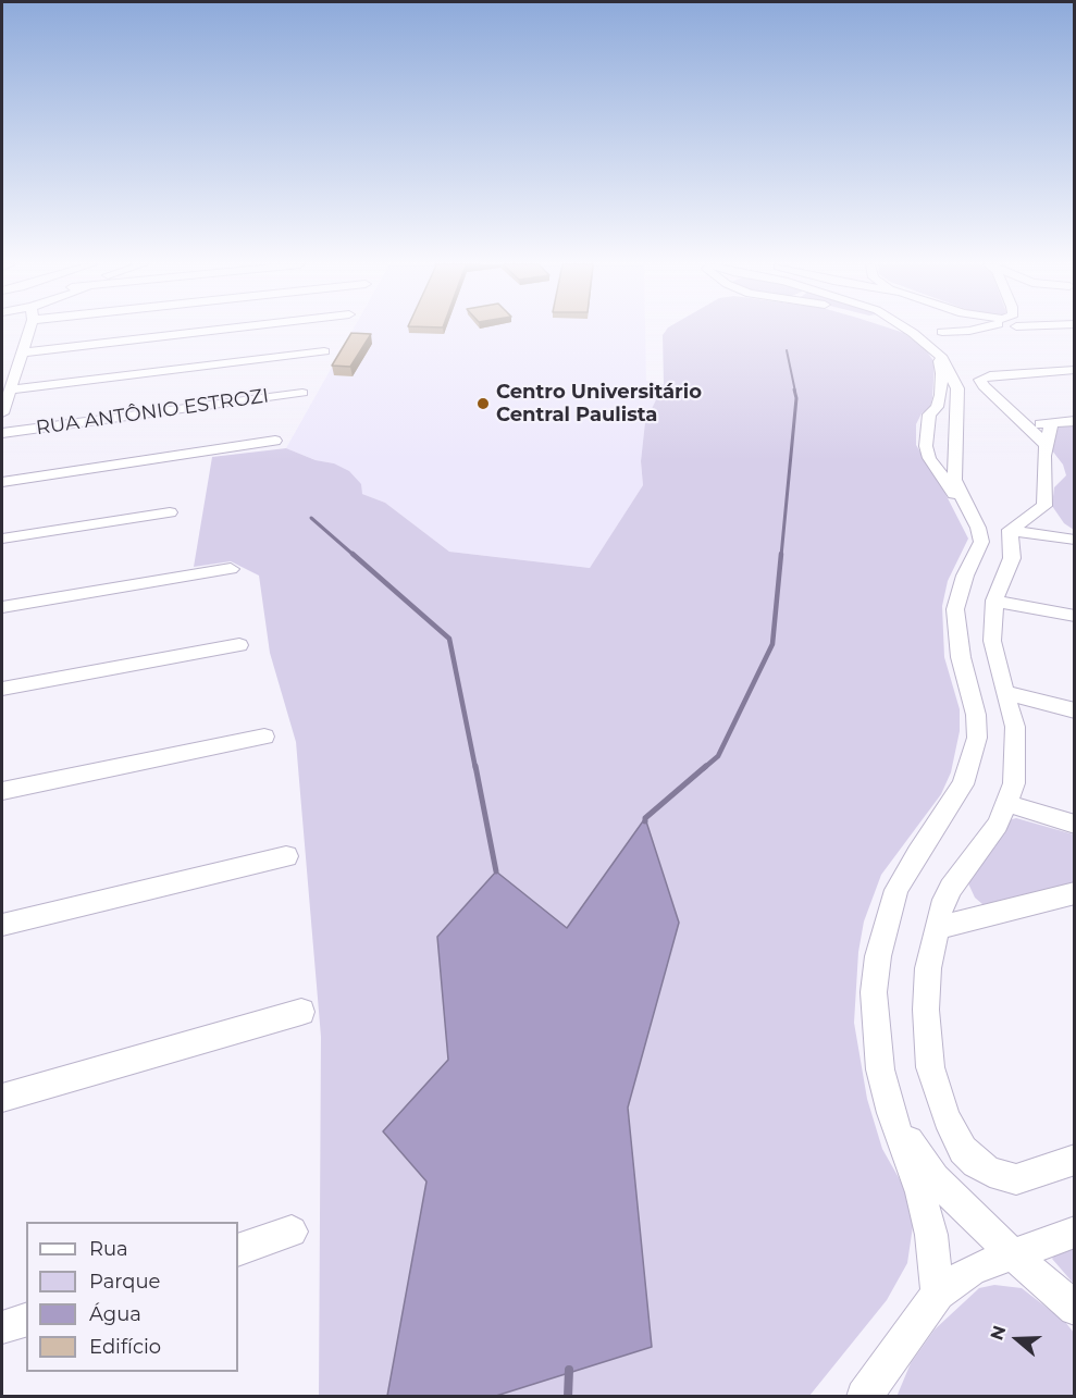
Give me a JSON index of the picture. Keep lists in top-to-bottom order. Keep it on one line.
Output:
{"streets":{"street":["RUA ANTÔNIO ESTROZI"]},"places":["Centro Universitário Central Paulista"],"legend":["Rua","Parque","Água","Edifício"],"north":"left"}
